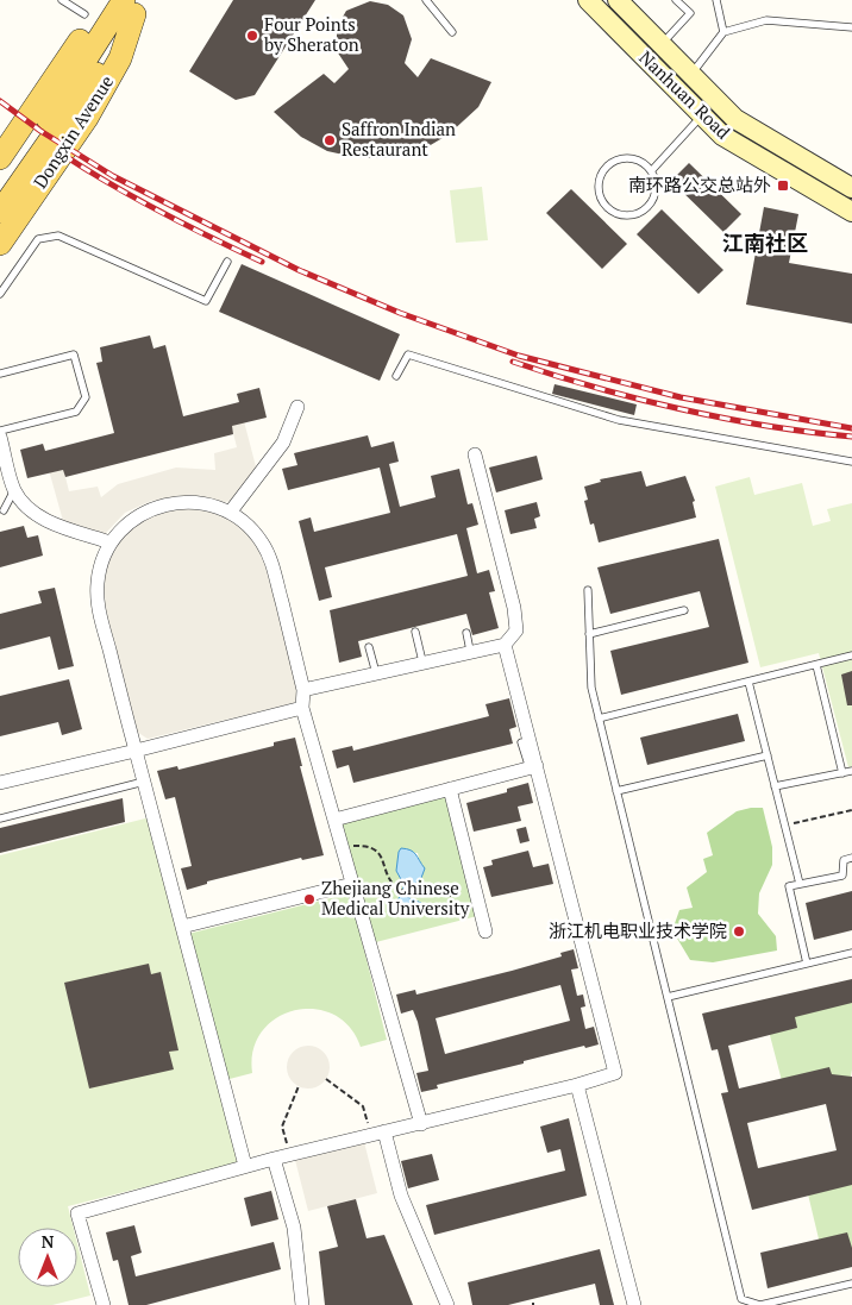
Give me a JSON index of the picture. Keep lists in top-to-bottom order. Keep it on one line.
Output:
{"streets":{"main road":["Nanhuan Road","Dongxin Avenue"]},"districts":["江南社区"],"places":{"other":["Four Points by Sheraton","Saffron Indian Restaurant","Zhejiang Chinese Medical University","浙江机电职业技术学院"],"transit":["南环路公交总站外"]},"north":"top"}
